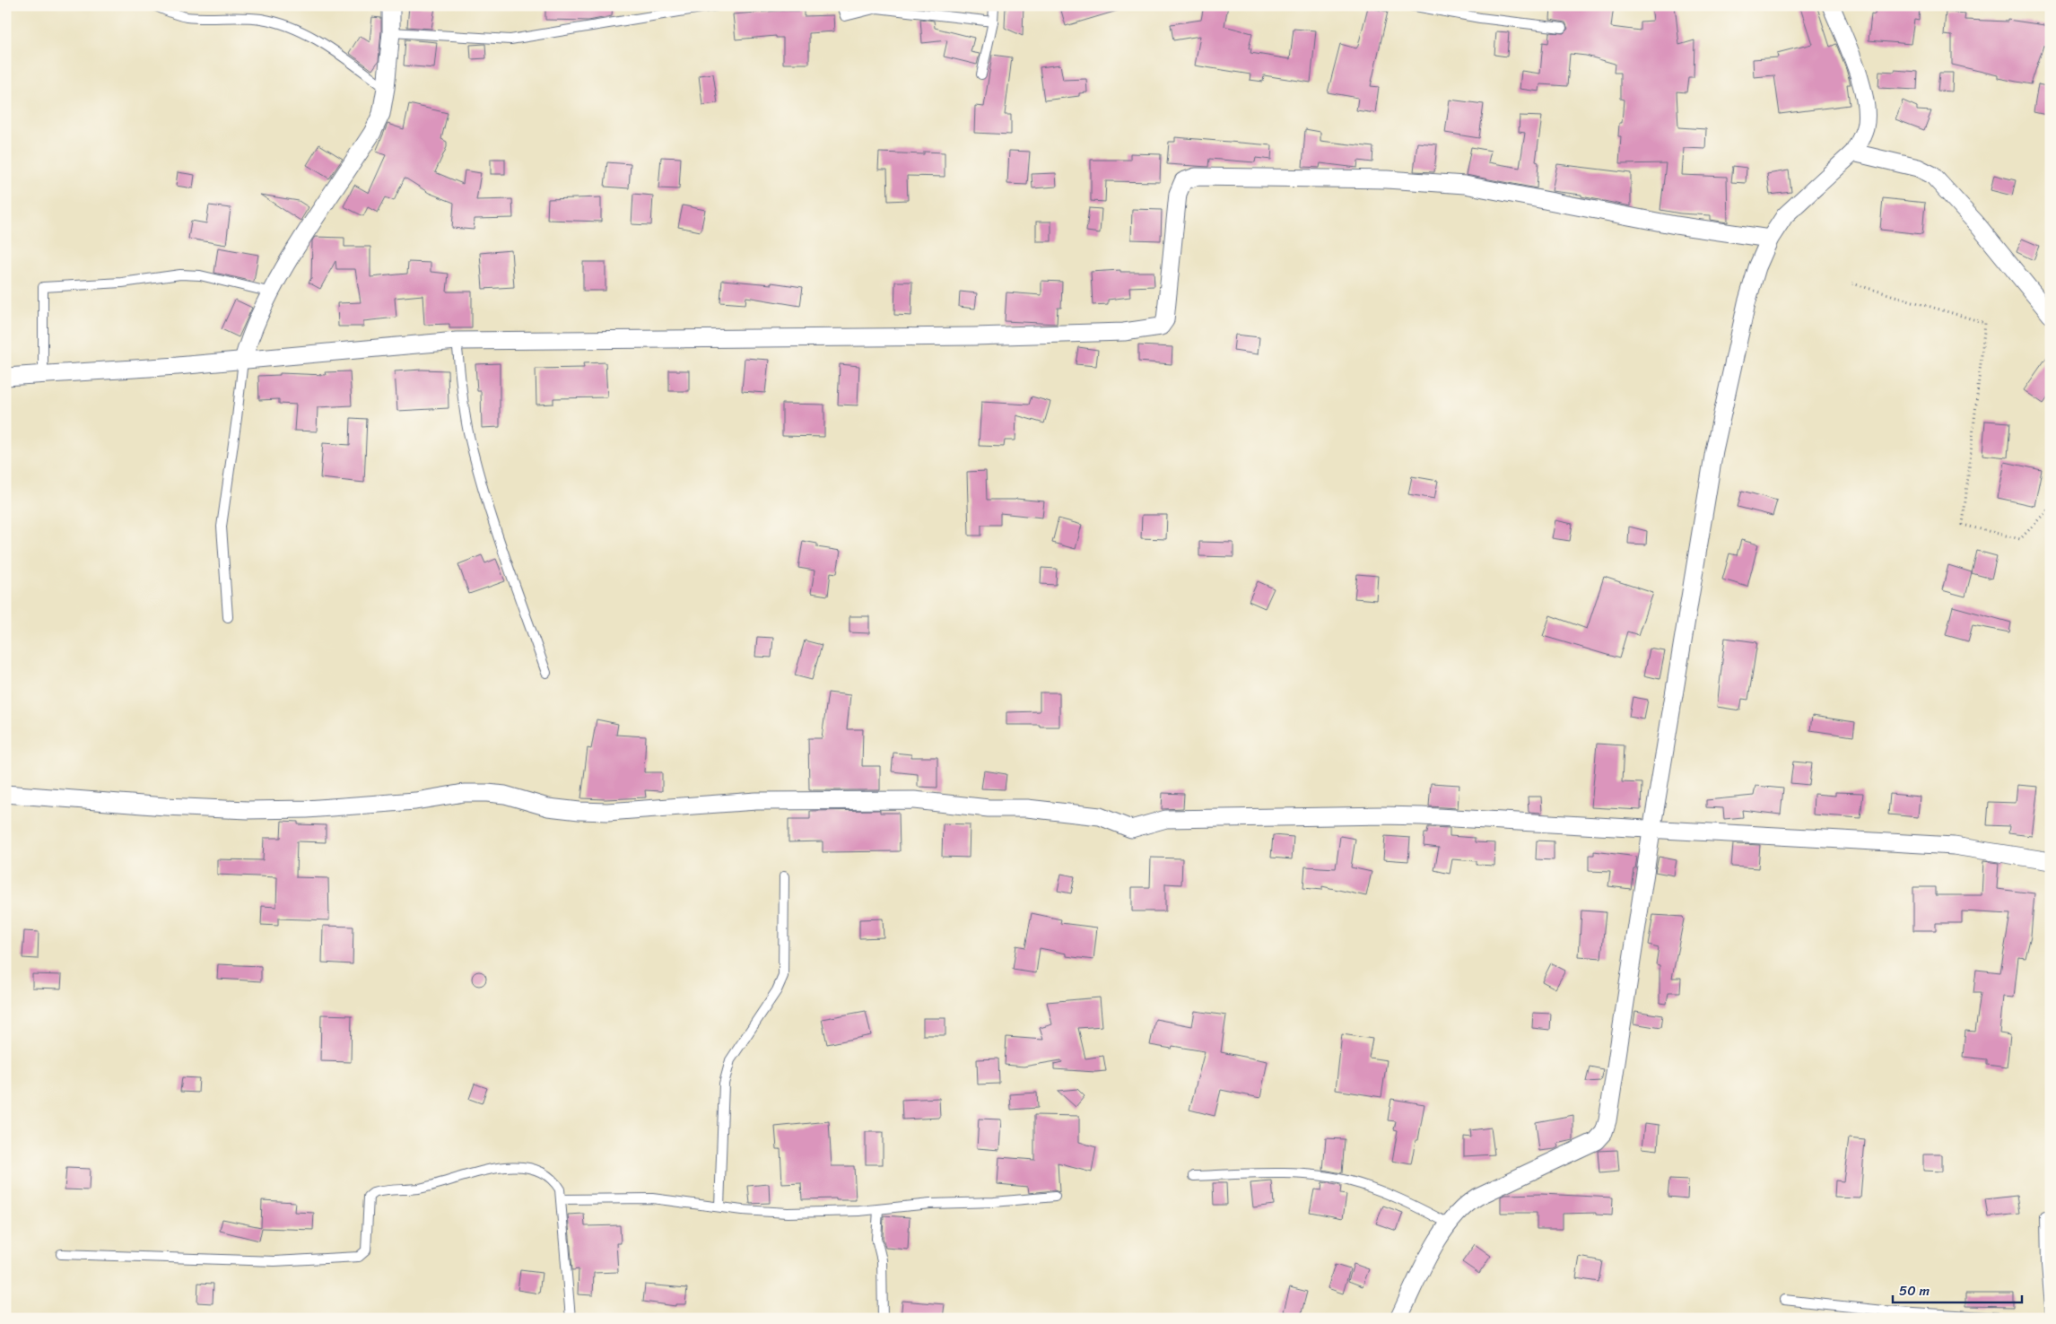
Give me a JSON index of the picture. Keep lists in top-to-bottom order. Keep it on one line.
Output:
{"scale_bar":"50 m"}
